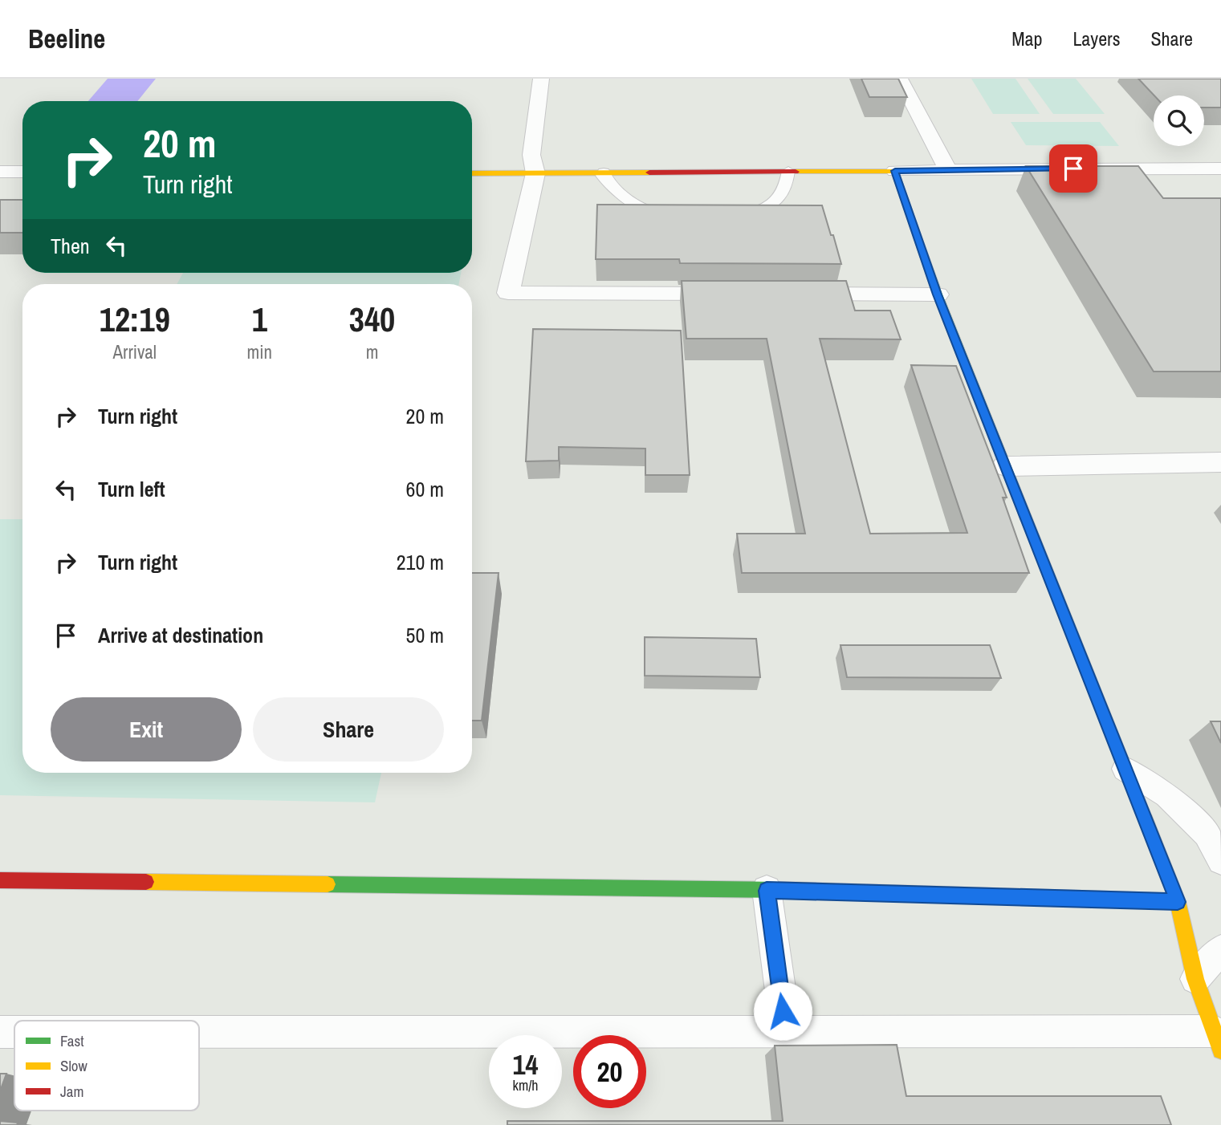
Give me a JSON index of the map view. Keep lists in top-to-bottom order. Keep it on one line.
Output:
{"legend":["Fast","Slow","Jam"],"page":{"header":"Beeline","nav":["Map","Layers","Share"],"turn":["20 m","Turn right"],"then":"Then","eta":["12:19","Arrival","1","min","340","m"],"list":[{"name":"Turn right","value":"20 m"},{"name":"Turn left","value":"60 m"},{"name":"Turn right","value":"210 m"},{"name":"Arrive at destination","value":"50 m"}],"buttons":["Exit","Share"],"speed":"14 km/h","limit":"20"}}
